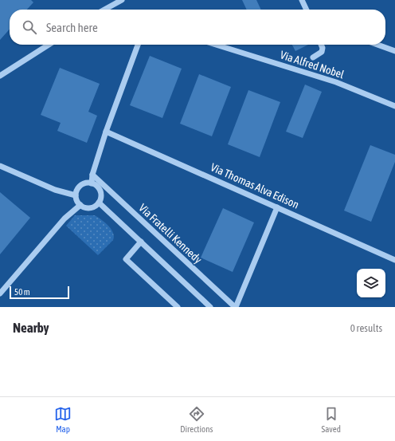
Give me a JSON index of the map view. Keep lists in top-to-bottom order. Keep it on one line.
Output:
{"streets":{"street":["Via Alfred Nobel","Via Thomas Alva Edison","Via Fratelli Kennedy"]},"scale_bar":"50 m","page":{"search":"Search here","scale":"50 m","heading":["Nearby","0 results"],"nav":["Map","Directions","Saved"]}}
